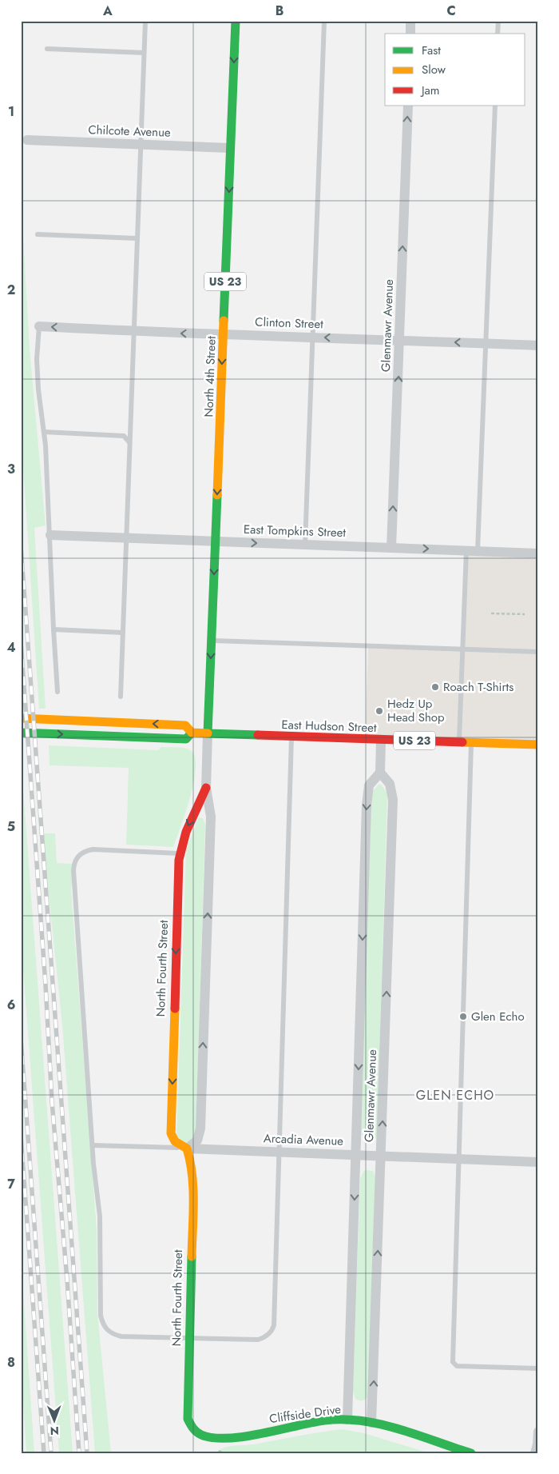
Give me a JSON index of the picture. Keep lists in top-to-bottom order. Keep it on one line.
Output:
{"streets":{"main road":["US 23","North 4th Street","East Hudson Street","North Fourth Street","Cliffside Drive"],"street":["Chilcote Avenue","Clinton Street","Glenmawr Avenue","East Tompkins Street","Arcadia Avenue"]},"crossings":[["Chilcote Avenue","North 4th Street"],["Clinton Street","Glenmawr Avenue"],["Clinton Street","North 4th Street"],["Glenmawr Avenue","East Tompkins Street"],["Glenmawr Avenue","Arcadia Avenue"],["Glenmawr Avenue","Cliffside Drive"],["North 4th Street","East Tompkins Street"],["North 4th Street","East Hudson Street"],["North 4th Street","North Fourth Street"],["East Hudson Street","North Fourth Street"],["North Fourth Street","Arcadia Avenue"],["North Fourth Street","Cliffside Drive"]],"one_way":["Clinton Street","North 4th Street"],"districts":["GLEN ECHO"],"places":["Roach T-Shirts","Hedz Up Head Shop","Glen Echo"],"legend":["Fast","Slow","Jam"],"north":"bottom","grid":{"columns":["A","B","C"],"rows":["1","2","3","4","5","6","7","8"]}}
